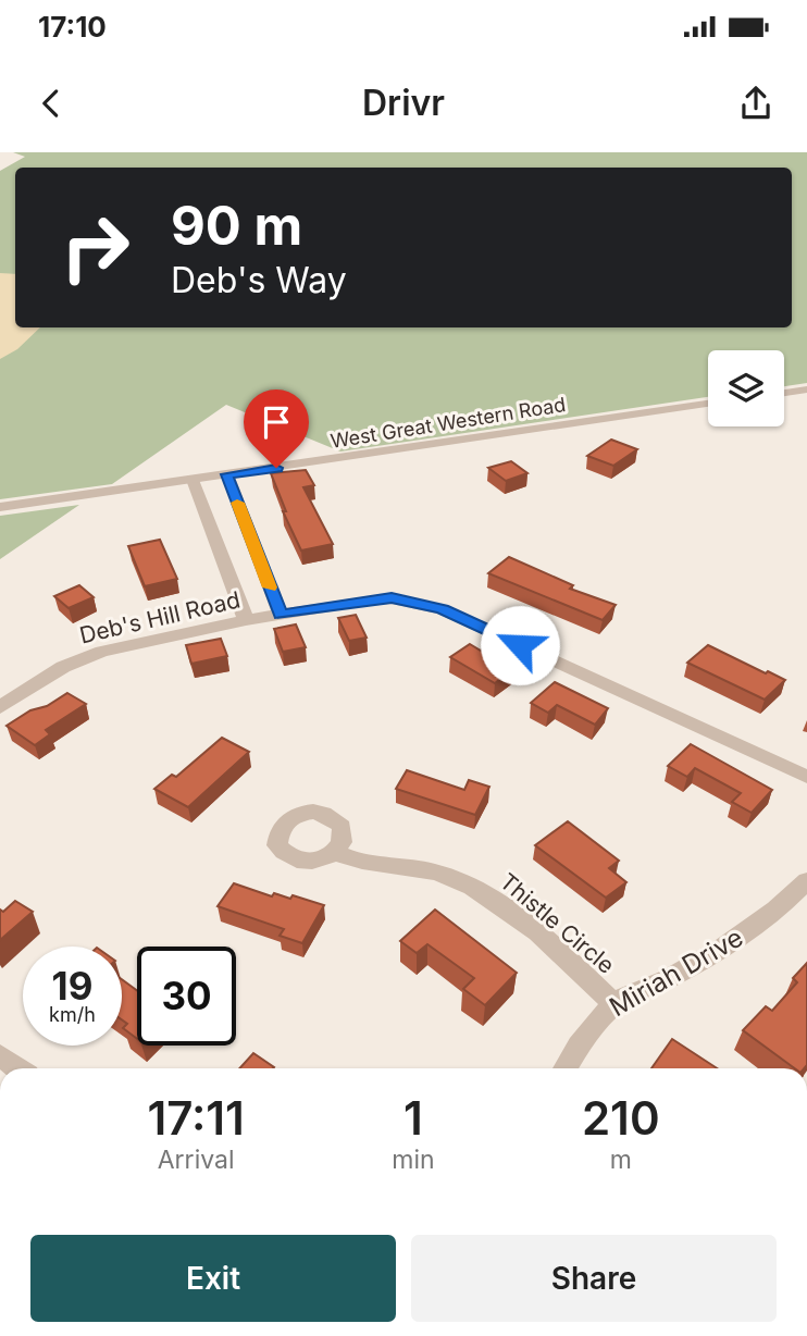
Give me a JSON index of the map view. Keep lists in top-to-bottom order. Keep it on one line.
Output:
{"streets":{"street":["West Great Western Road","Deb's Hill Road","Thistle Circle","Miriah Drive"]},"crossings":[["Thistle Circle","Miriah Drive"]],"page":{"status":"17:10","header":"Drivr","turn":["90 m","Deb's Way"],"speed":"19 km/h","limit":"30","eta":["17:11","Arrival","1","min","210","m"],"buttons":["Exit","Share"]}}
